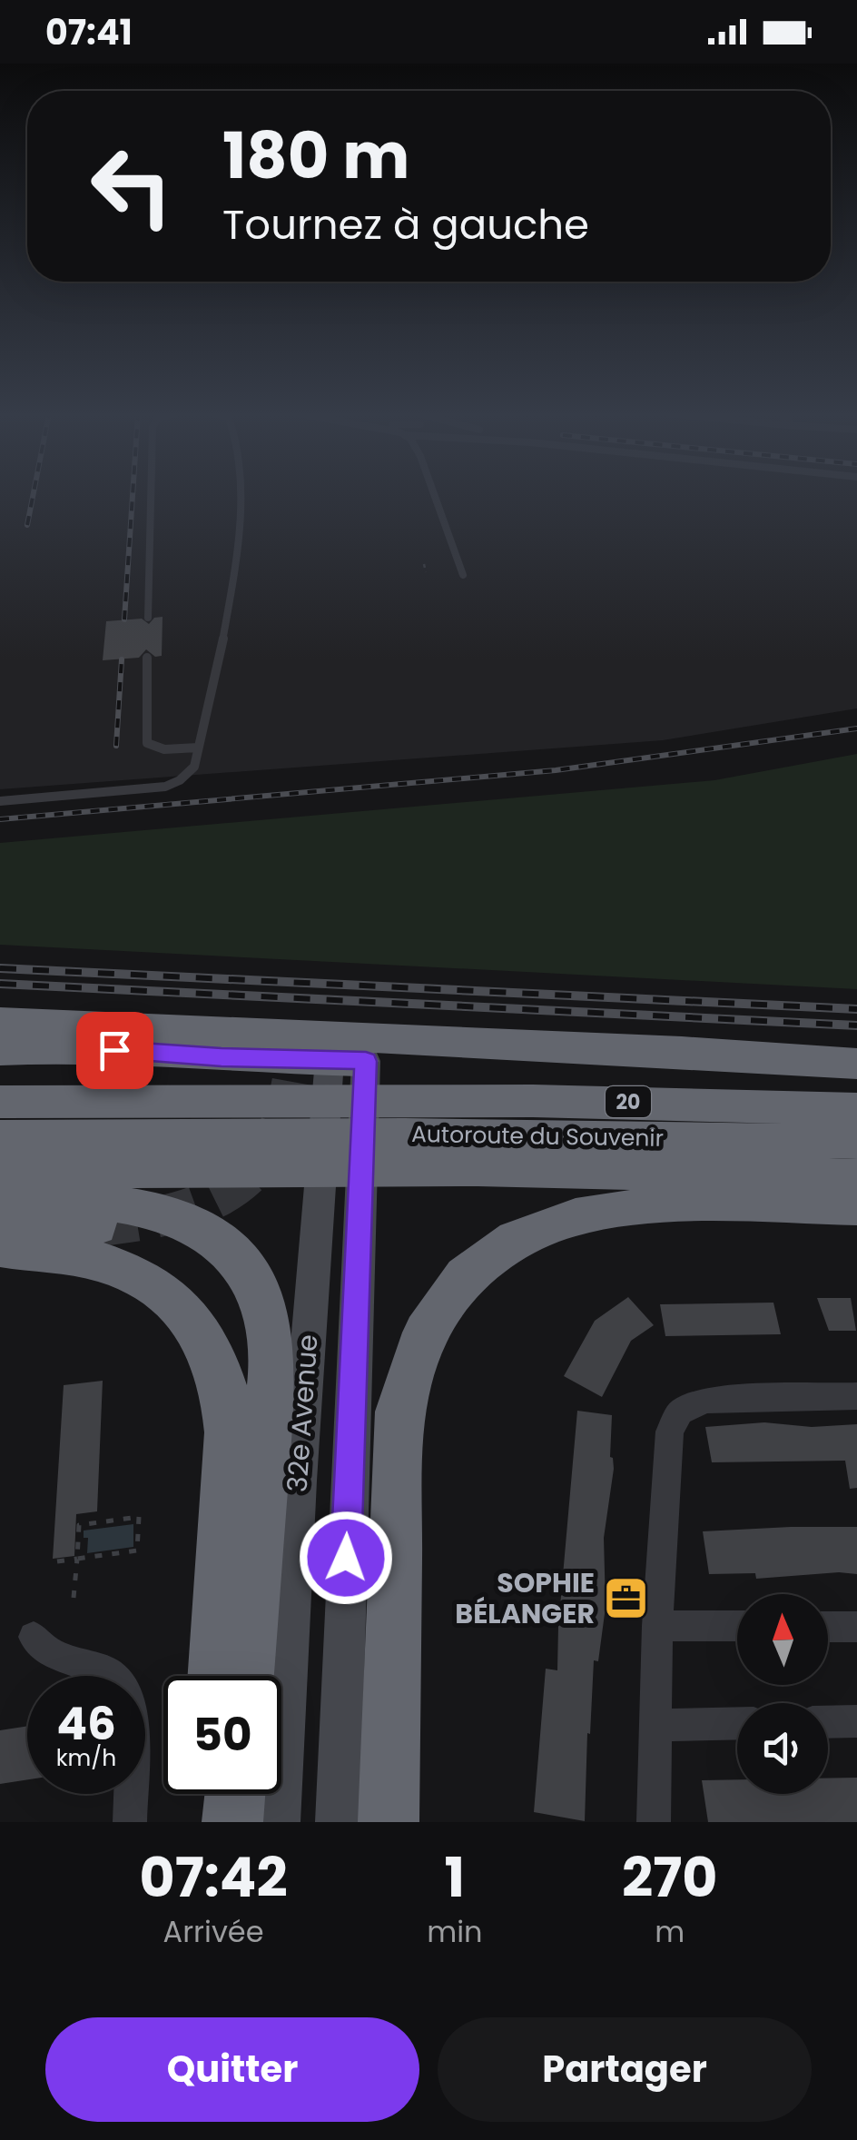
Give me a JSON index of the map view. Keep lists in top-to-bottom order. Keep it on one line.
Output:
{"streets":{"highway":["20","Autoroute du Souvenir"],"main road":["32e Avenue"]},"places":{"office":["SOPHIE BÉLANGER"]},"north":"top","page":{"status":"07:41","turn":["180 m","Tournez à gauche"],"speed":"46 km/h","limit":"50","eta":["07:42","Arrivée","1","min","270","m"],"buttons":["Quitter","Partager"]}}
